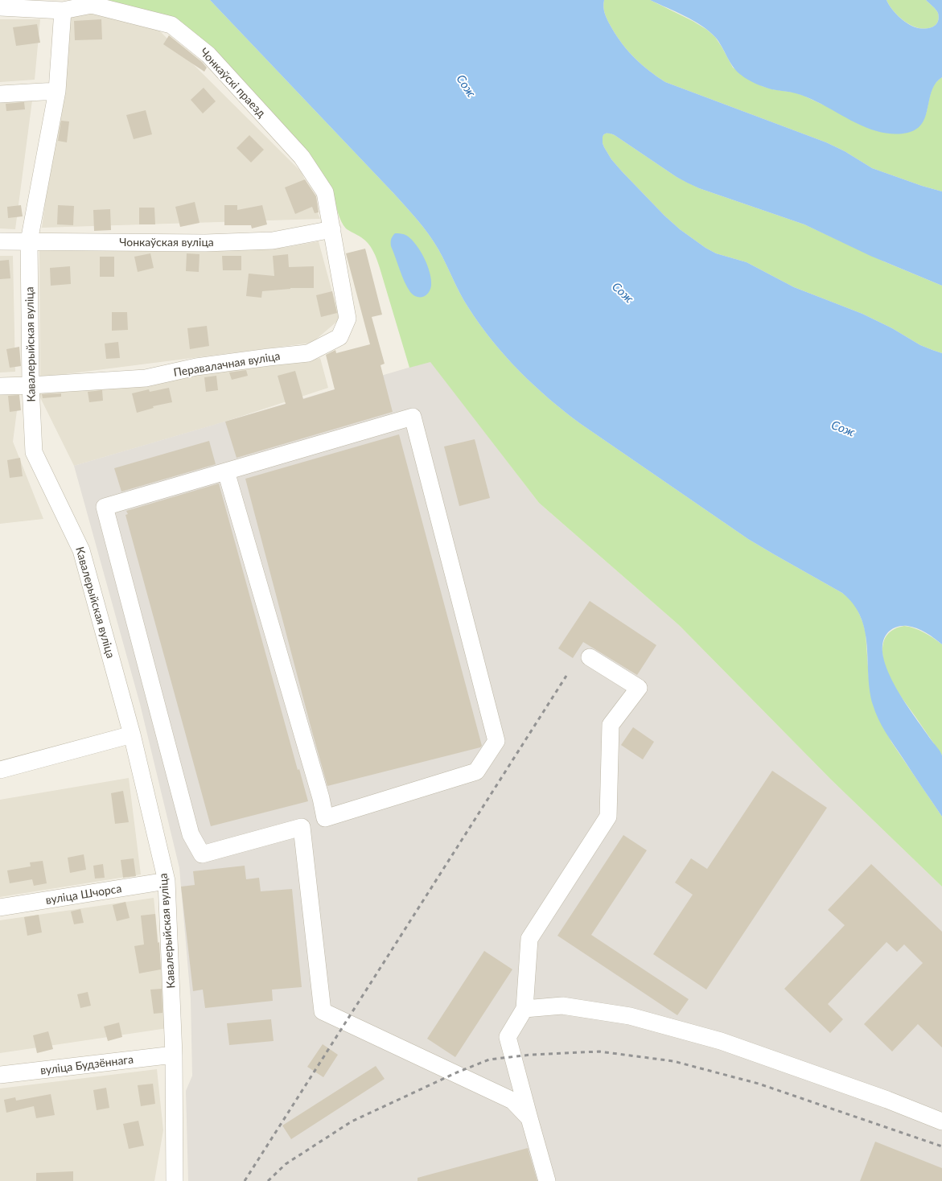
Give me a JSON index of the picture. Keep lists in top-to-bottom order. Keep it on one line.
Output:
{"streets":{"street":["Чонкаўскі праезд","Чонкаўская вуліца","Кавалерыйская вуліца","Перавалачная вуліца","вуліца Шчорса","вуліца Будзённага"]},"crossings":[["Чонкаўскі праезд","Чонкаўская вуліца"],["Чонкаўскі праезд","Кавалерыйская вуліца"],["Чонкаўскі праезд","Перавалачная вуліца"],["Чонкаўская вуліца","Кавалерыйская вуліца"],["Чонкаўская вуліца","Перавалачная вуліца"],["Кавалерыйская вуліца","Перавалачная вуліца"],["Кавалерыйская вуліца","вуліца Шчорса"],["Кавалерыйская вуліца","вуліца Будзённага"]],"water":["Сож"]}
